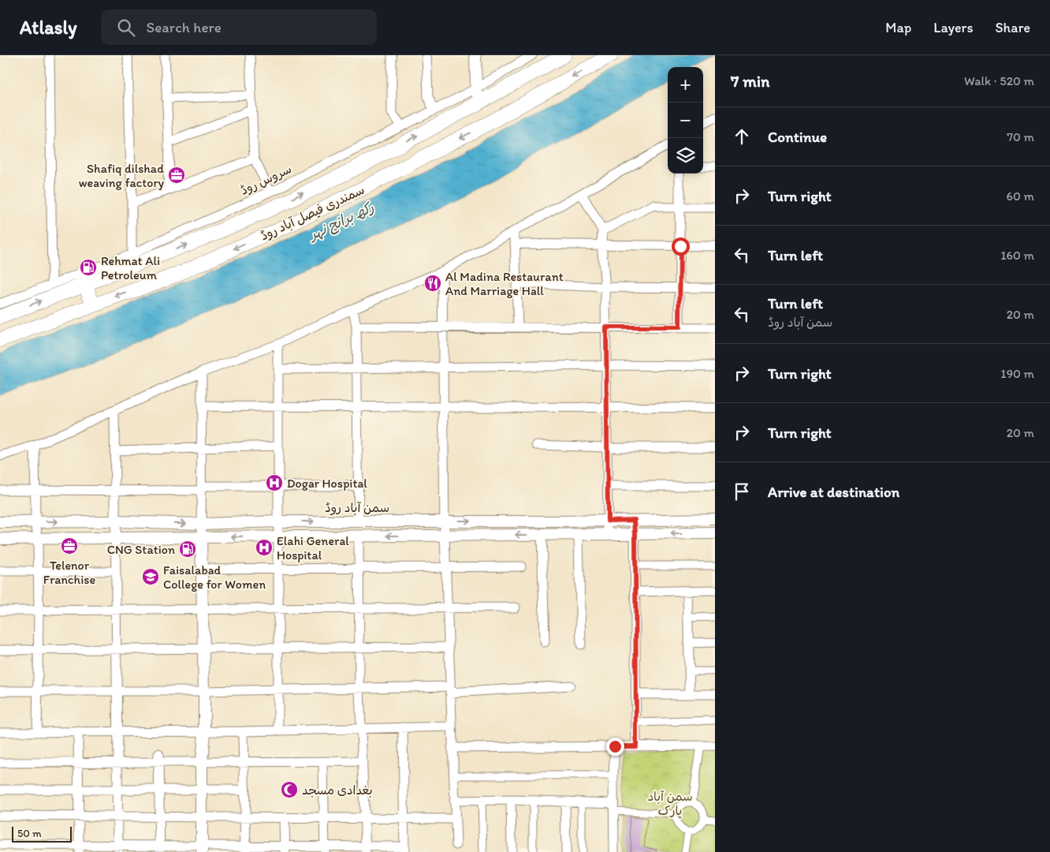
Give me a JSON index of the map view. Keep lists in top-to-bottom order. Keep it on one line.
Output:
{"streets":{"main road":["سمندری فیصل آباد روڈ"],"street":["سروس روڈ","سمن آباد روڈ"]},"crossings":[["سروس روڈ","سمندری فیصل آباد روڈ"]],"water":["رکھ برانچ نہر"],"parks":["سمن آباد پارک"],"places":{"office":["Shafiq dilshad weaving factory","Telenor Franchise"],"fuel station":["Rehmat Ali Petroleum","CNG Station"],"restaurant":["Al Madina Restaurant And Marriage Hall"],"hospital":["Dogar Hospital","Elahi General Hospital"],"school or university":["Faisalabad College for Women"],"mosque":["بغدادی مسجد"]},"scale_bar":"50 m","page":{"header":"Atlasly","search":"Search here","nav":["Map","Layers","Share"],"heading":["7 min","Walk · 520 m"],"map_buttons":["+","−"],"list":[["Continue","70 m"],["Turn right","60 m"],["Turn left","160 m"],["Turn left","سمن آباد روڈ","20 m"],["Turn right","190 m"],["Turn right","20 m"],"Arrive at destination"],"scale":"50 m"}}
